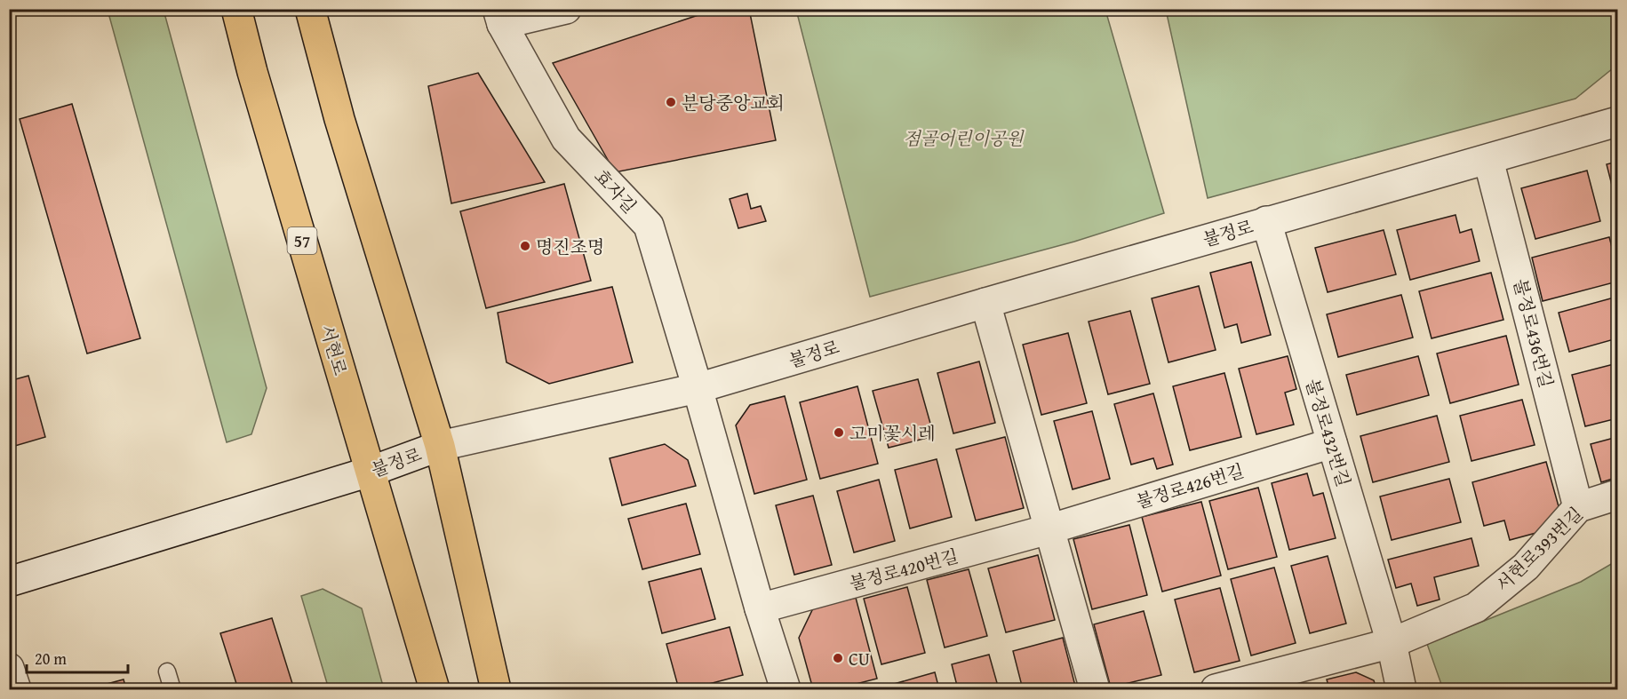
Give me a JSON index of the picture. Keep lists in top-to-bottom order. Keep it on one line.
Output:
{"streets":{"main road":["57","서현로"],"street":["효자길","불정로","불정로436번길","불정로432번길","불정로426번길","서현로393번길","불정로420번길"]},"crossings":[["효자길","불정로"],["불정로","불정로436번길"],["불정로","서현로"],["불정로","불정로432번길"],["불정로436번길","서현로393번길"],["불정로432번길","불정로426번길"],["불정로432번길","서현로393번길"],["불정로426번길","불정로420번길"]],"parks":["점골어린이공원"],"places":["분당중앙교회","명진조명","고미꽃시레","CU"],"scale_bar":"20 m"}
